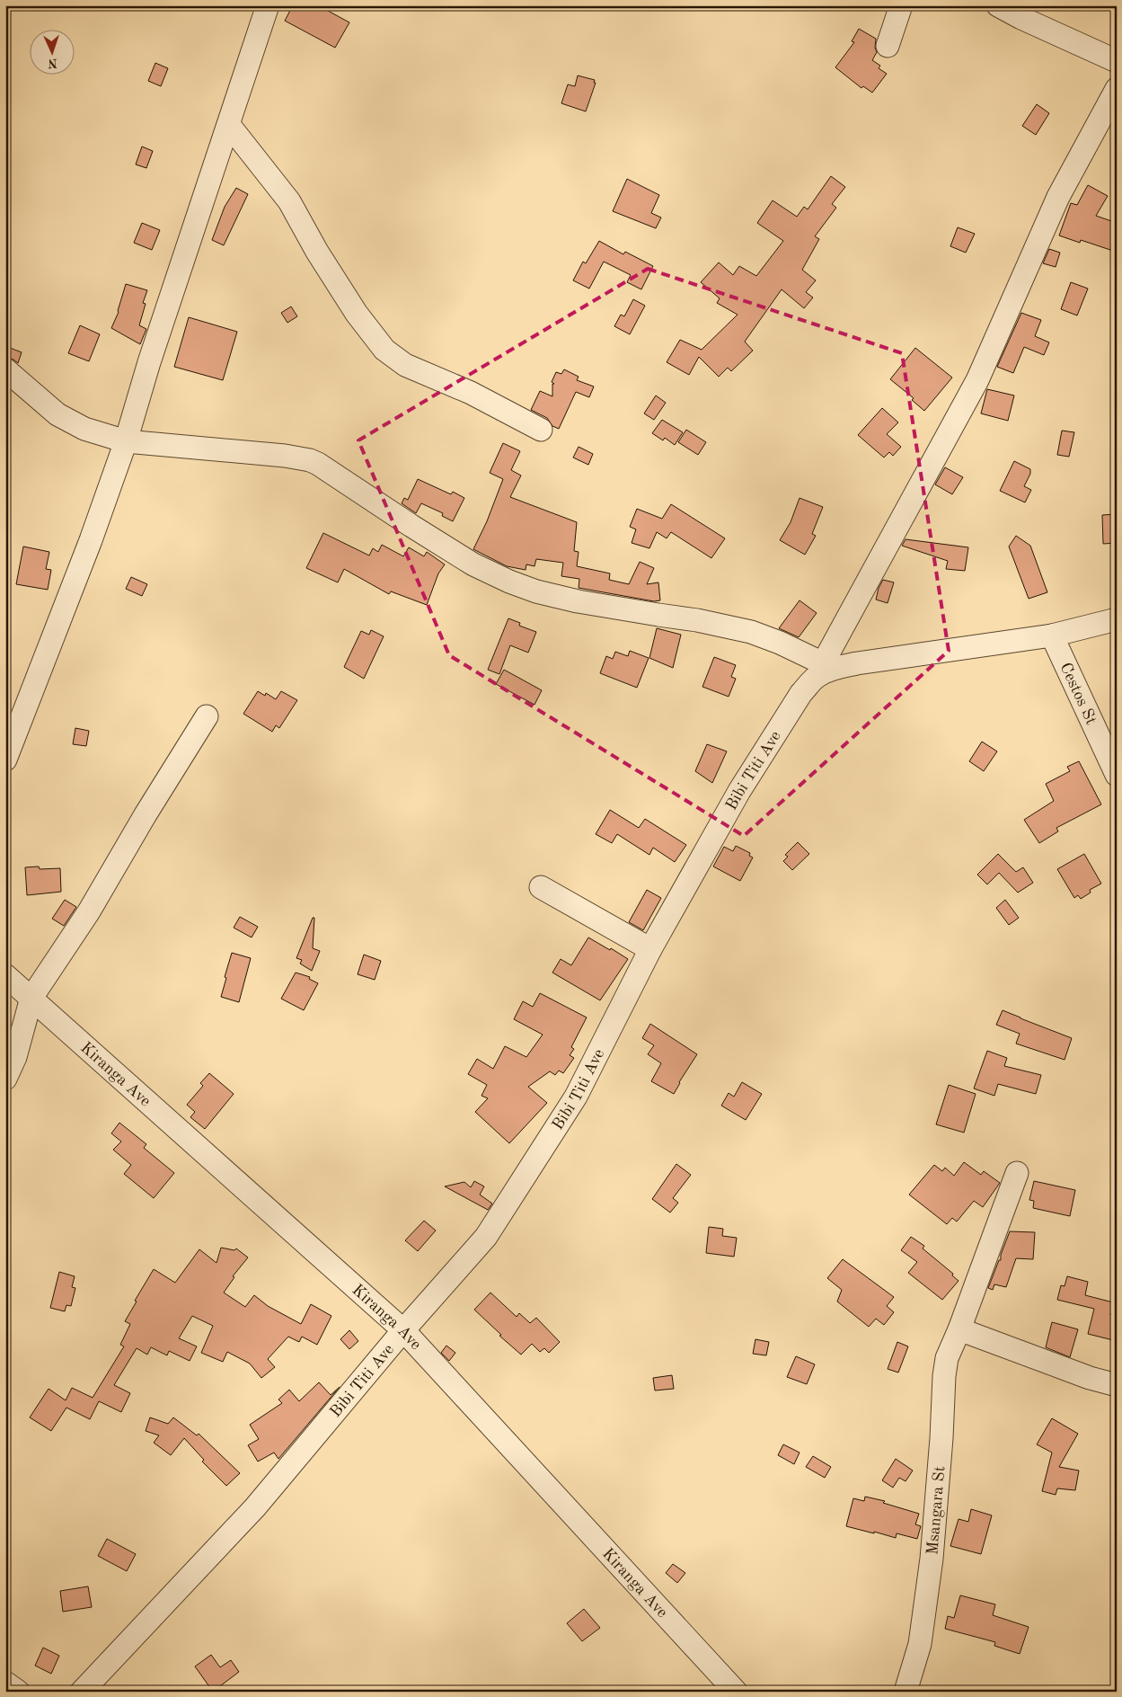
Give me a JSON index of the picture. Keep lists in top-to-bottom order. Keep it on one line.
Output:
{"streets":{"street":["Cestos St","Bibi Titi Ave","Kiranga Ave","Msangara St"]},"crossings":[["Cestos St","Bibi Titi Ave"],["Bibi Titi Ave","Kiranga Ave"]],"north":"bottom"}
